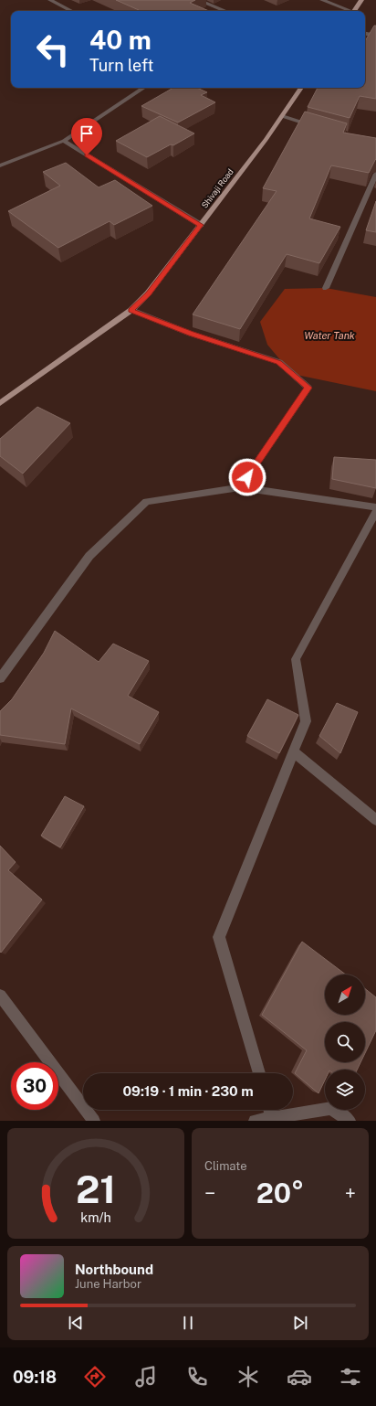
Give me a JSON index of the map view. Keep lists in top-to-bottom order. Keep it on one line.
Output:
{"streets":{"main road":["Shivaji Road"]},"water":["Water Tank"],"north":"top right","page":{"turn":["40 m","Turn left"],"limit":"30","trip":"09:19 · 1 min · 230 m","tile":"Climate","heat":["−","20°","+"],"song":["Northbound","June Harbor"],"tabs":"09:18","gauge":["21","km/h"]}}
